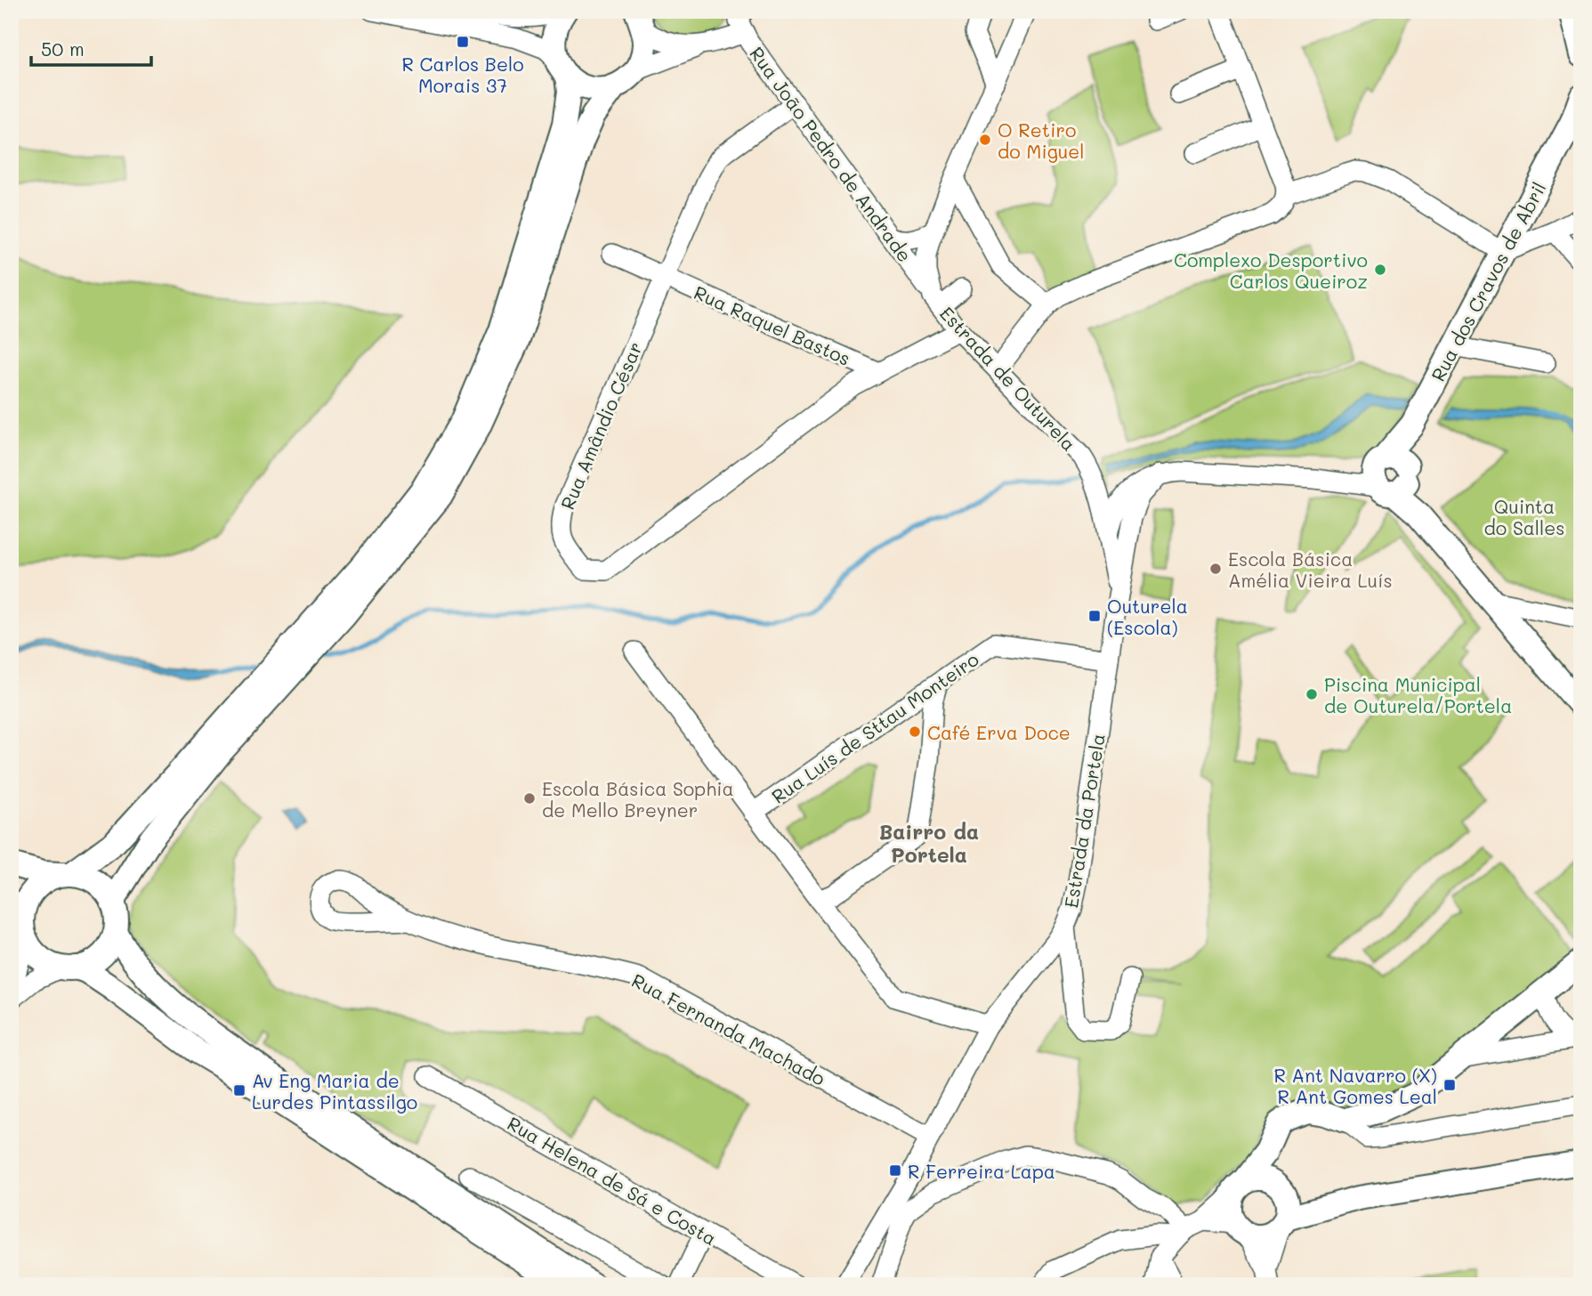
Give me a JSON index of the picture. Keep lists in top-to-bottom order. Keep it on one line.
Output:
{"streets":{"street":["Rua João Pedro de Andrade","Rua dos Cravos de Abril","Rua Raquel Bastos","Estrada de Outurela","Rua Amândio César","Rua Luís de Sttau Monteiro","Estrada da Portela","Rua Fernanda Machado","Rua Helena de Sá e Costa"]},"crossings":[["Rua João Pedro de Andrade","Estrada de Outurela"],["Rua João Pedro de Andrade","Rua Amândio César"],["Rua Raquel Bastos","Rua Amândio César"],["Estrada de Outurela","Rua Amândio César"],["Estrada de Outurela","Estrada da Portela"],["Rua Luís de Sttau Monteiro","Estrada da Portela"],["Estrada da Portela","Rua Fernanda Machado"]],"districts":["Bairro da Portela"],"parks":["Quinta do Salles"],"places":{"transit":["R Carlos Belo Morais 37","Outurela (Escola)","R Ant Navarro (X) R Ant Gomes Leal","Av Eng Maria de Lurdes Pintassilgo","R Ferreira Lapa"],"other":["O Retiro do Miguel","Complexo Desportivo Carlos Queiroz","Escola Básica Amélia Vieira Luís","Piscina Municipal de Outurela/Portela","Café Erva Doce","Escola Básica Sophia de Mello Breyner"]},"scale_bar":"50 m"}
